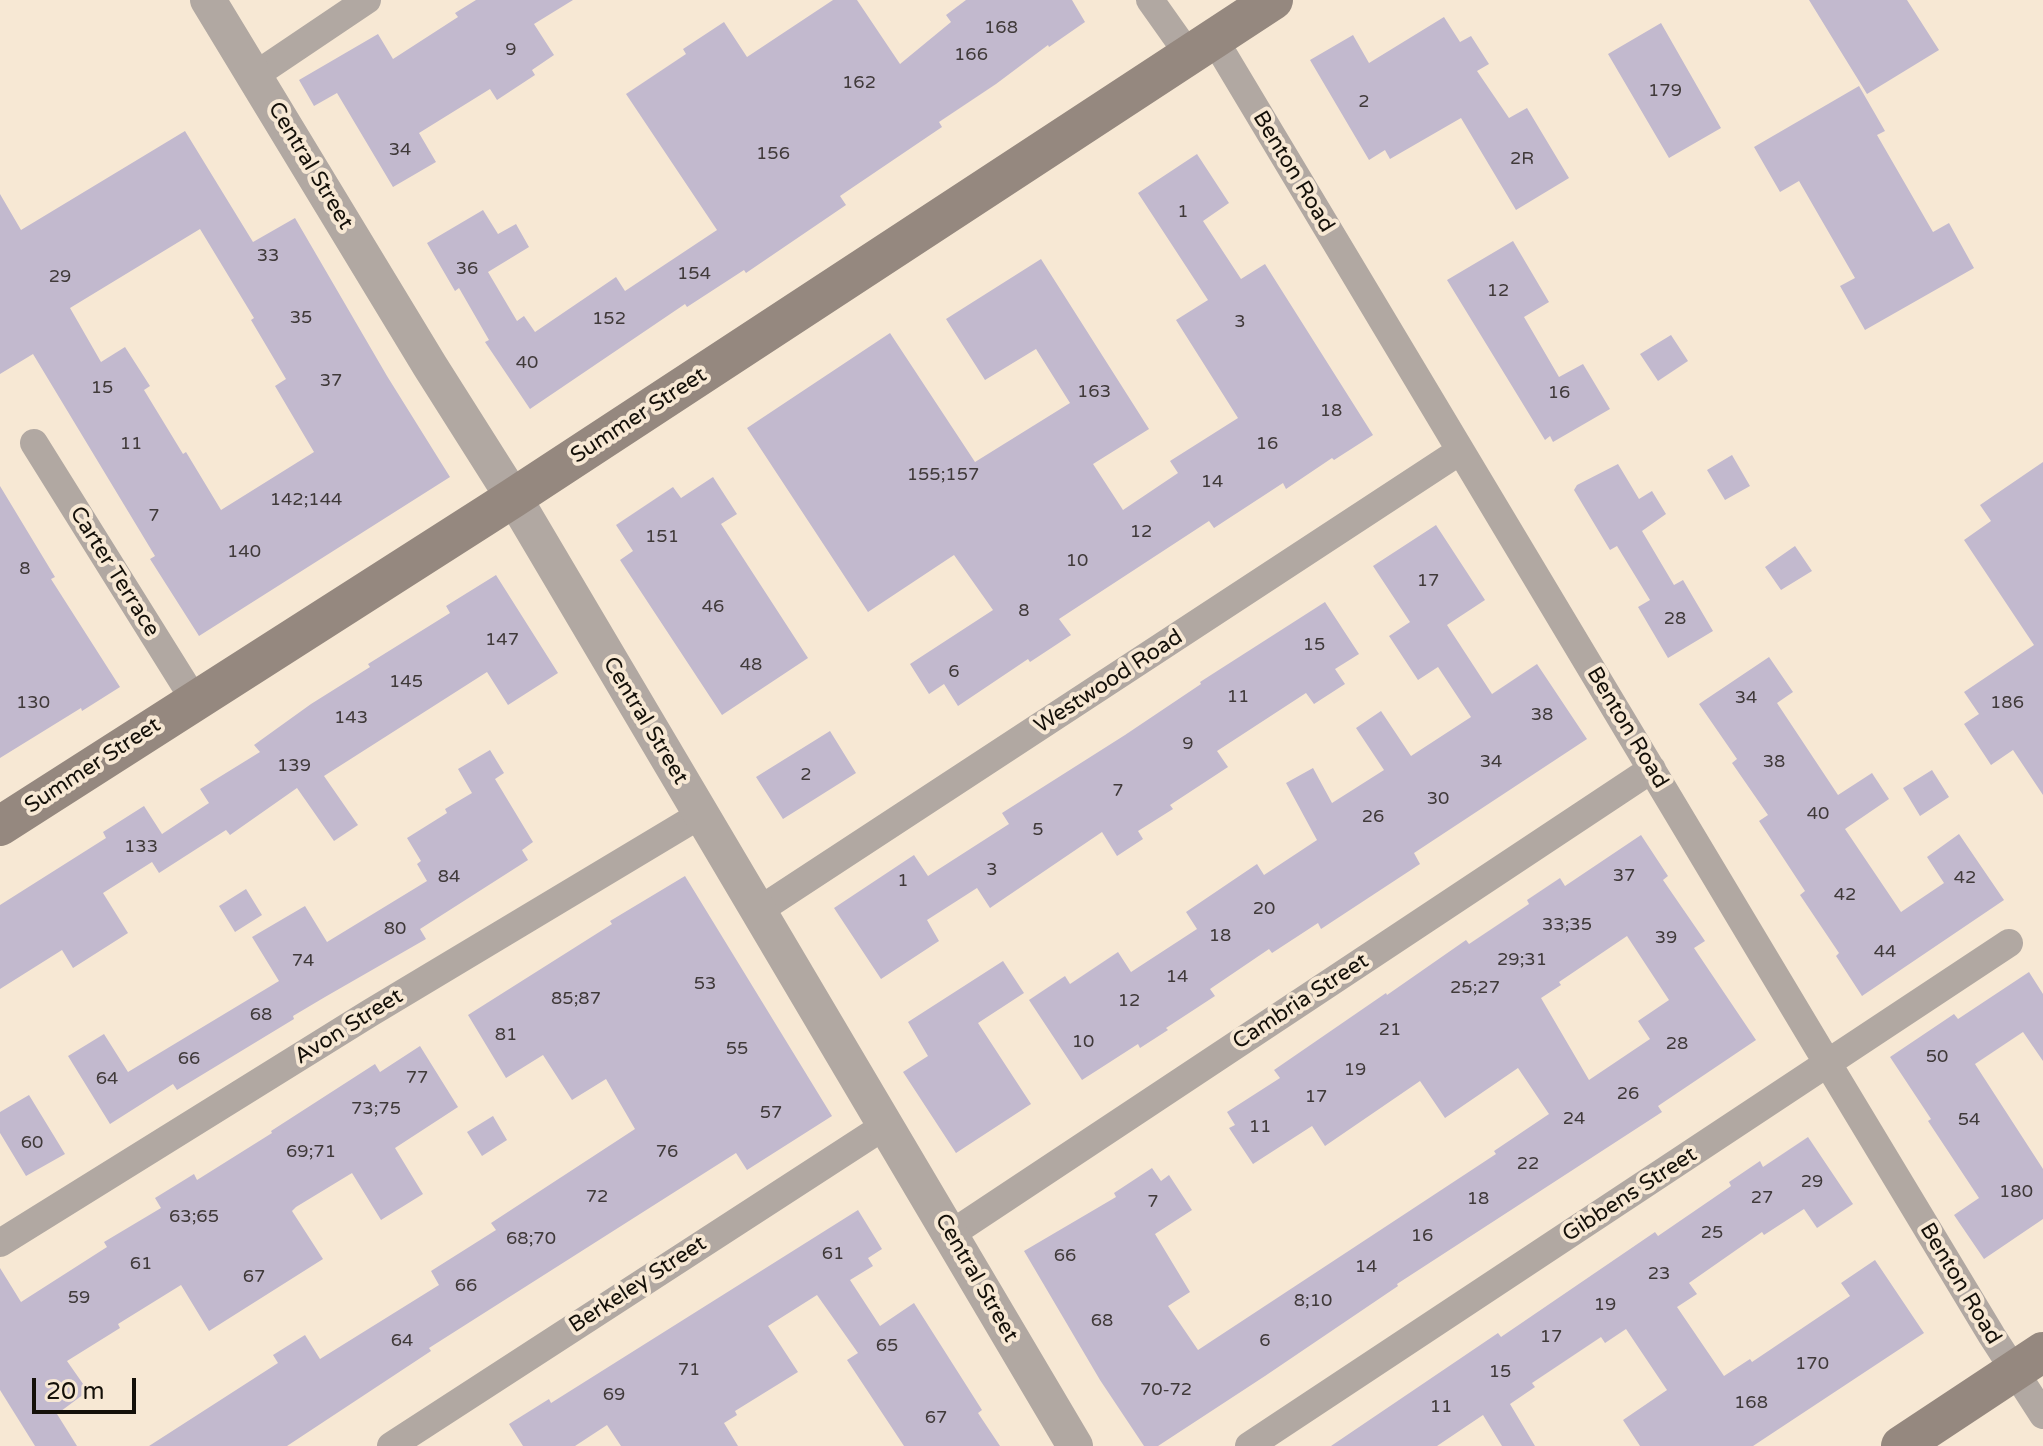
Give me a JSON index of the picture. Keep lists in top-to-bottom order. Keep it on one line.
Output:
{"streets":{"main road":["Summer Street"],"street":["Central Street","Benton Road","Carter Terrace","Westwood Road","Cambria Street","Avon Street","Gibbens Street","Berkeley Street"]},"crossings":[["Central Street","Summer Street"],["Central Street","Westwood Road"],["Central Street","Cambria Street"],["Central Street","Avon Street"],["Central Street","Berkeley Street"],["Benton Road","Summer Street"],["Benton Road","Westwood Road"],["Benton Road","Cambria Street"],["Benton Road","Gibbens Street"],["Summer Street","Carter Terrace"]],"house_numbers":["168","9","166","162","179","2","34","156","2R","1","33","36","154","29","12","35","152","3","40","37","15","163","16","18","11","16","155;157","14","142;144","7","12","151","140","10","8","17","46","8","28","147","15","48","6","145","11","34","130","186","38","143","9","34","38","139","2","7","30","40","26","5","133","3","37","84","42","1","42","20","33;35","80","18","39","44","29;31","74","14","53","25;27","85;87","12","68","21","81","10","28","55","50","66","19","77","64","26","17","73;75","57","24","54","11","60","69;71","76","22","29","180","72","27","18","7","63;65","25","16","68;70","61","66","61","14","23","67","66","59","8;10","19","68","17","64","6","65","170","71","15","70-72","69","168","11","67"],"scale_bar":"20 m"}
